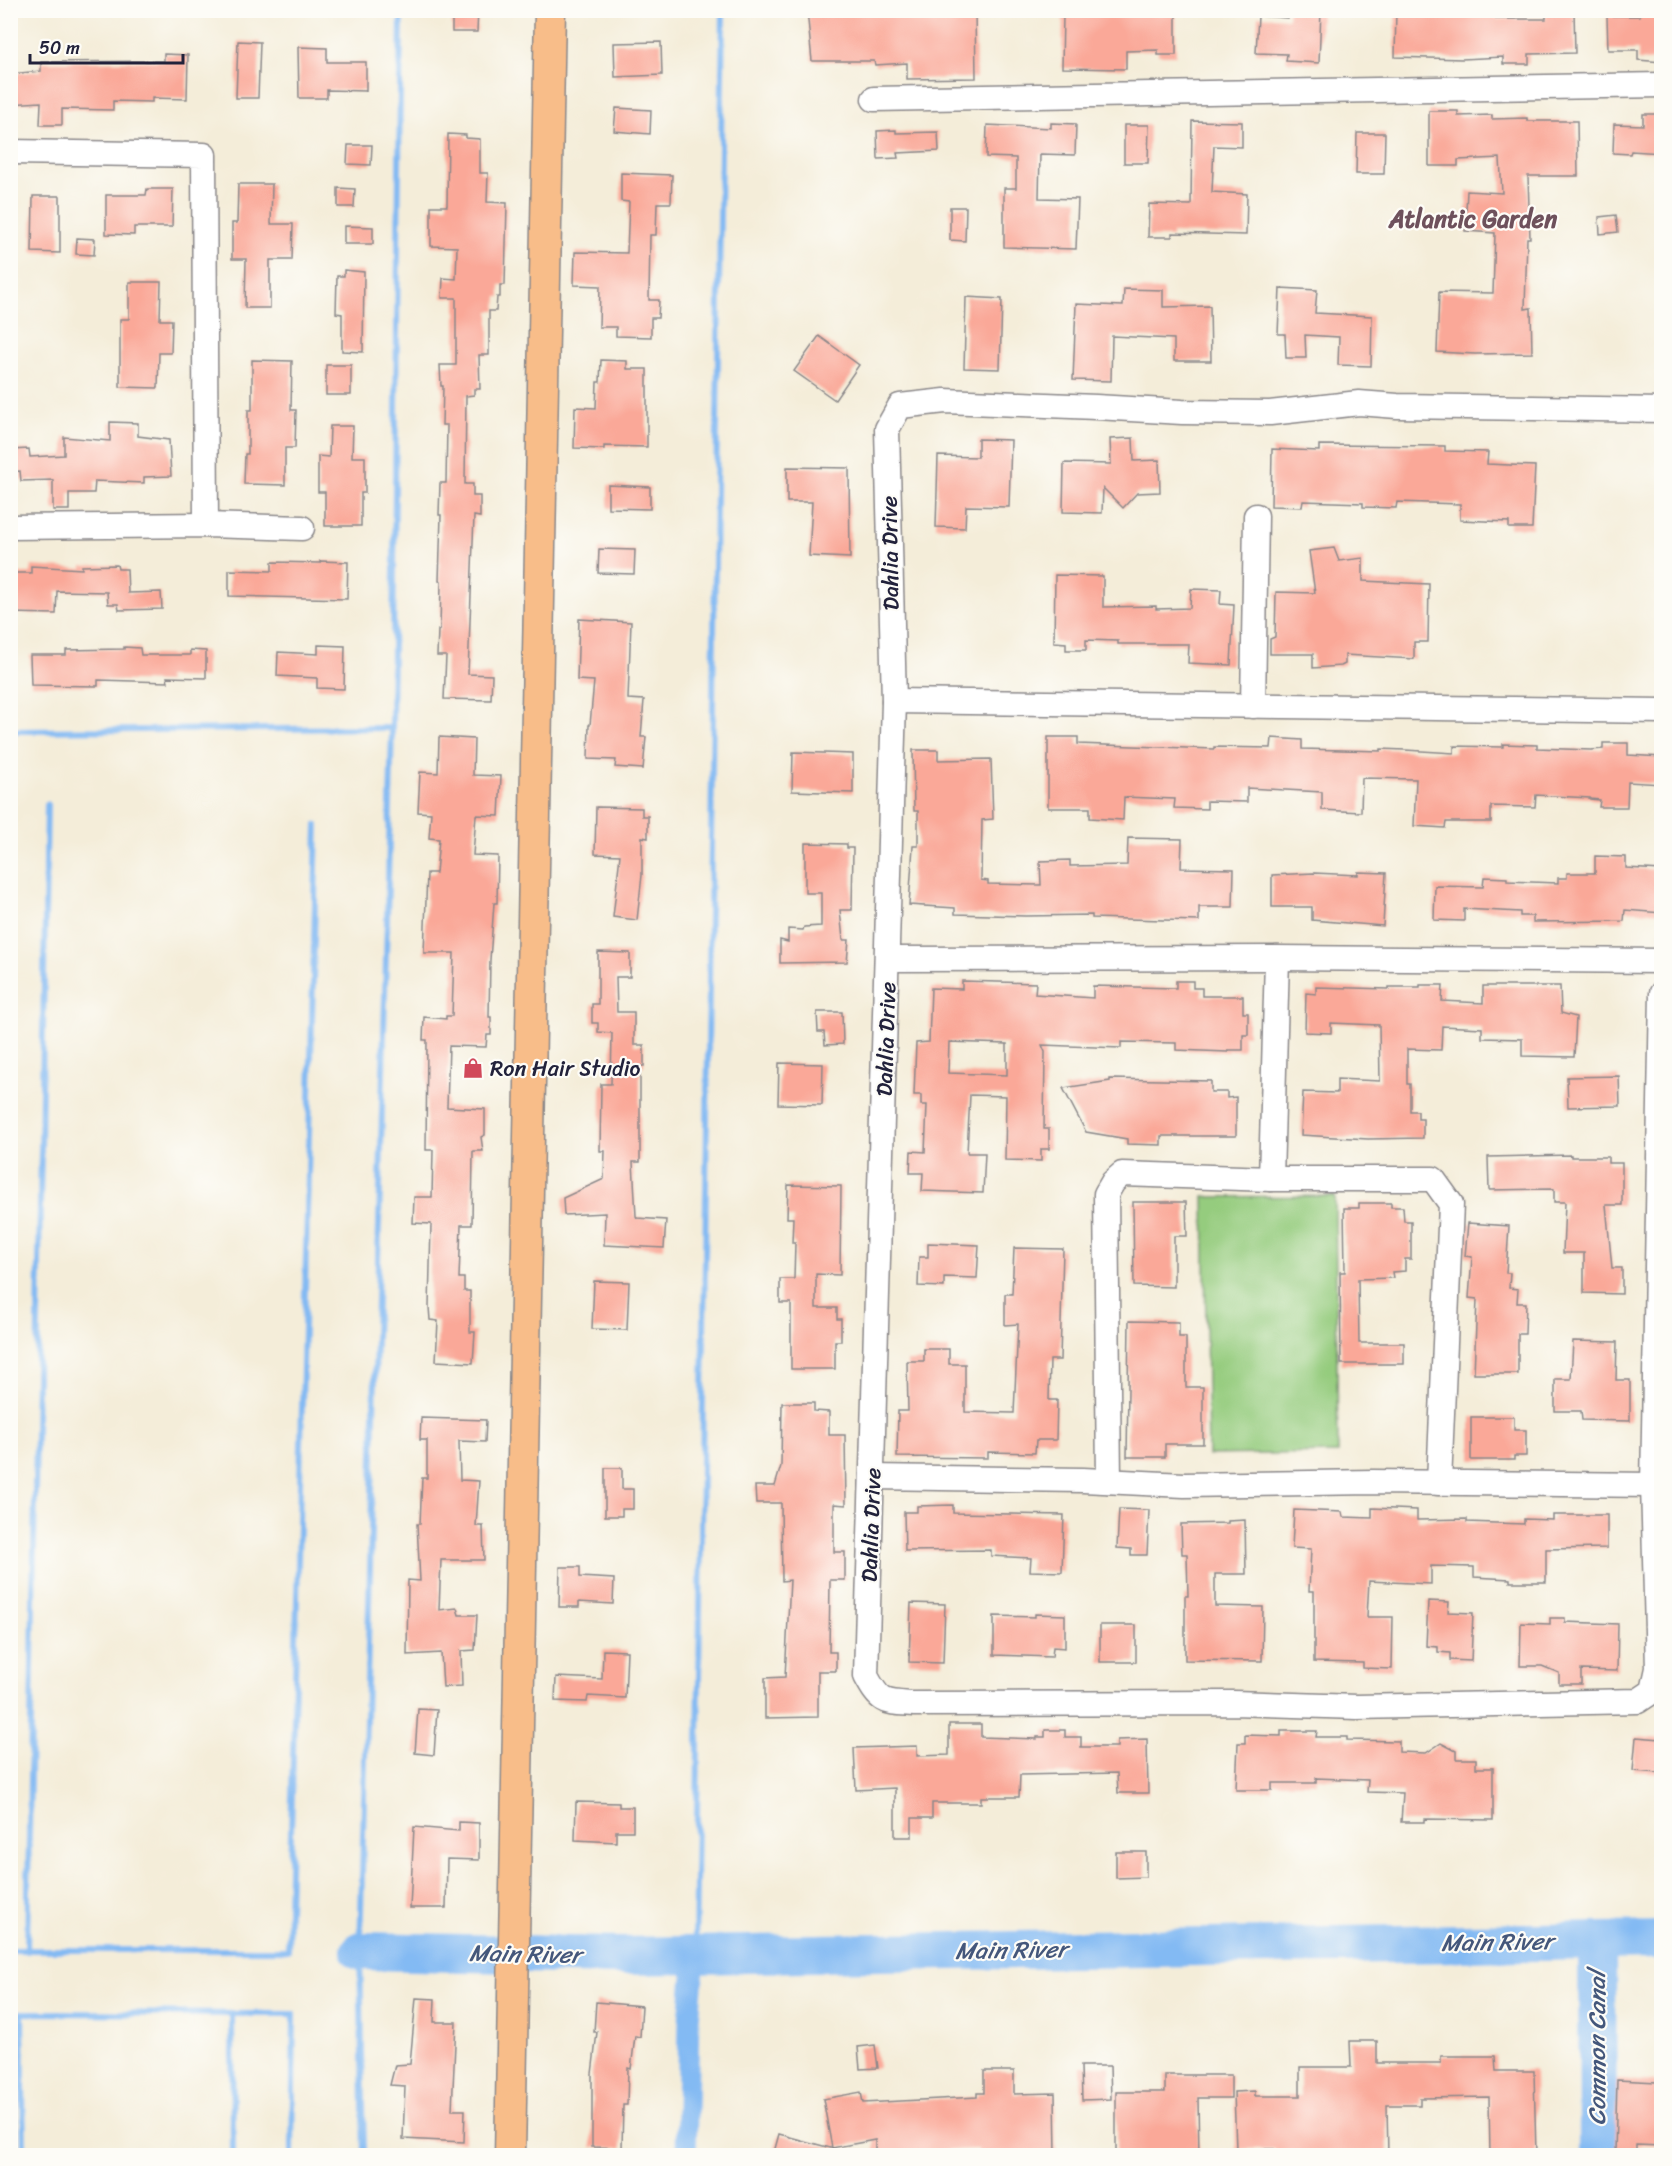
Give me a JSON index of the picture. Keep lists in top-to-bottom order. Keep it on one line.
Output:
{"streets":{"street":["Dahlia Drive"]},"districts":["Atlantic Garden"],"water":["Main River","Common Canal"],"places":{"shop":["Ron Hair Studio"]},"scale_bar":"50 m"}
